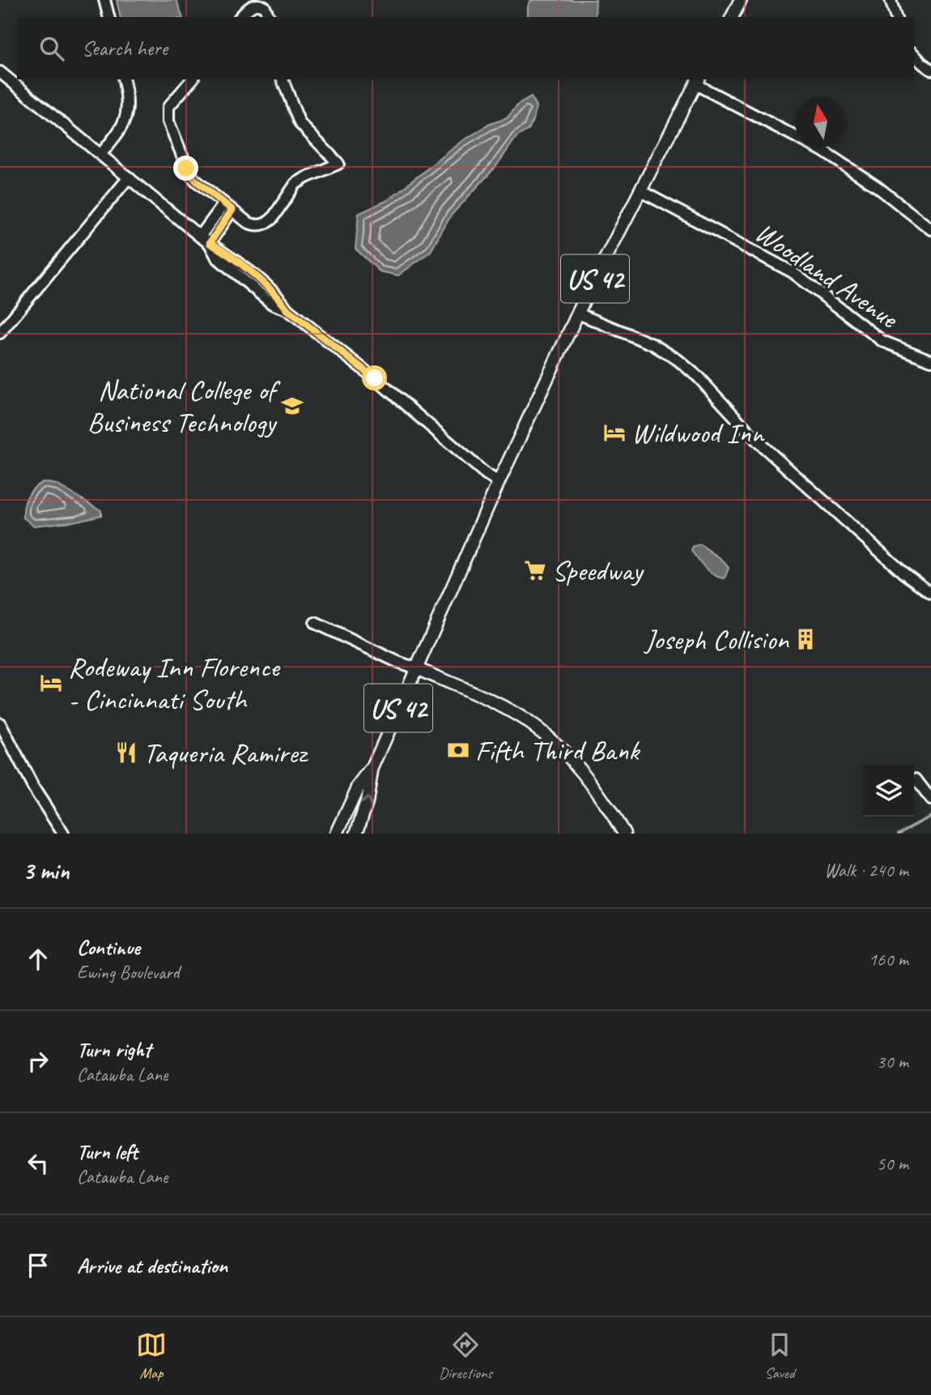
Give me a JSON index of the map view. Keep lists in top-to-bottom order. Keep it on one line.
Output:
{"streets":{"main road":["US 42"],"street":["Woodland Avenue"]},"crossings":[["Woodland Avenue","US 42"]],"places":{"school or university":["National College of Business Technology"],"hotel":["Wildwood Inn","Rodeway Inn Florence - Cincinnati South"],"supermarket":["Speedway"],"building":["Joseph Collision"],"bank":["Fifth Third Bank"],"restaurant":["Taqueria Ramirez"]},"north":"top","page":{"search":"Search here","heading":["3 min","Walk · 240 m"],"list":[["Continue","Ewing Boulevard","160 m"],["Turn right","Catawba Lane","30 m"],["Turn left","Catawba Lane","50 m"],"Arrive at destination"],"nav":["Map","Directions","Saved"]}}
